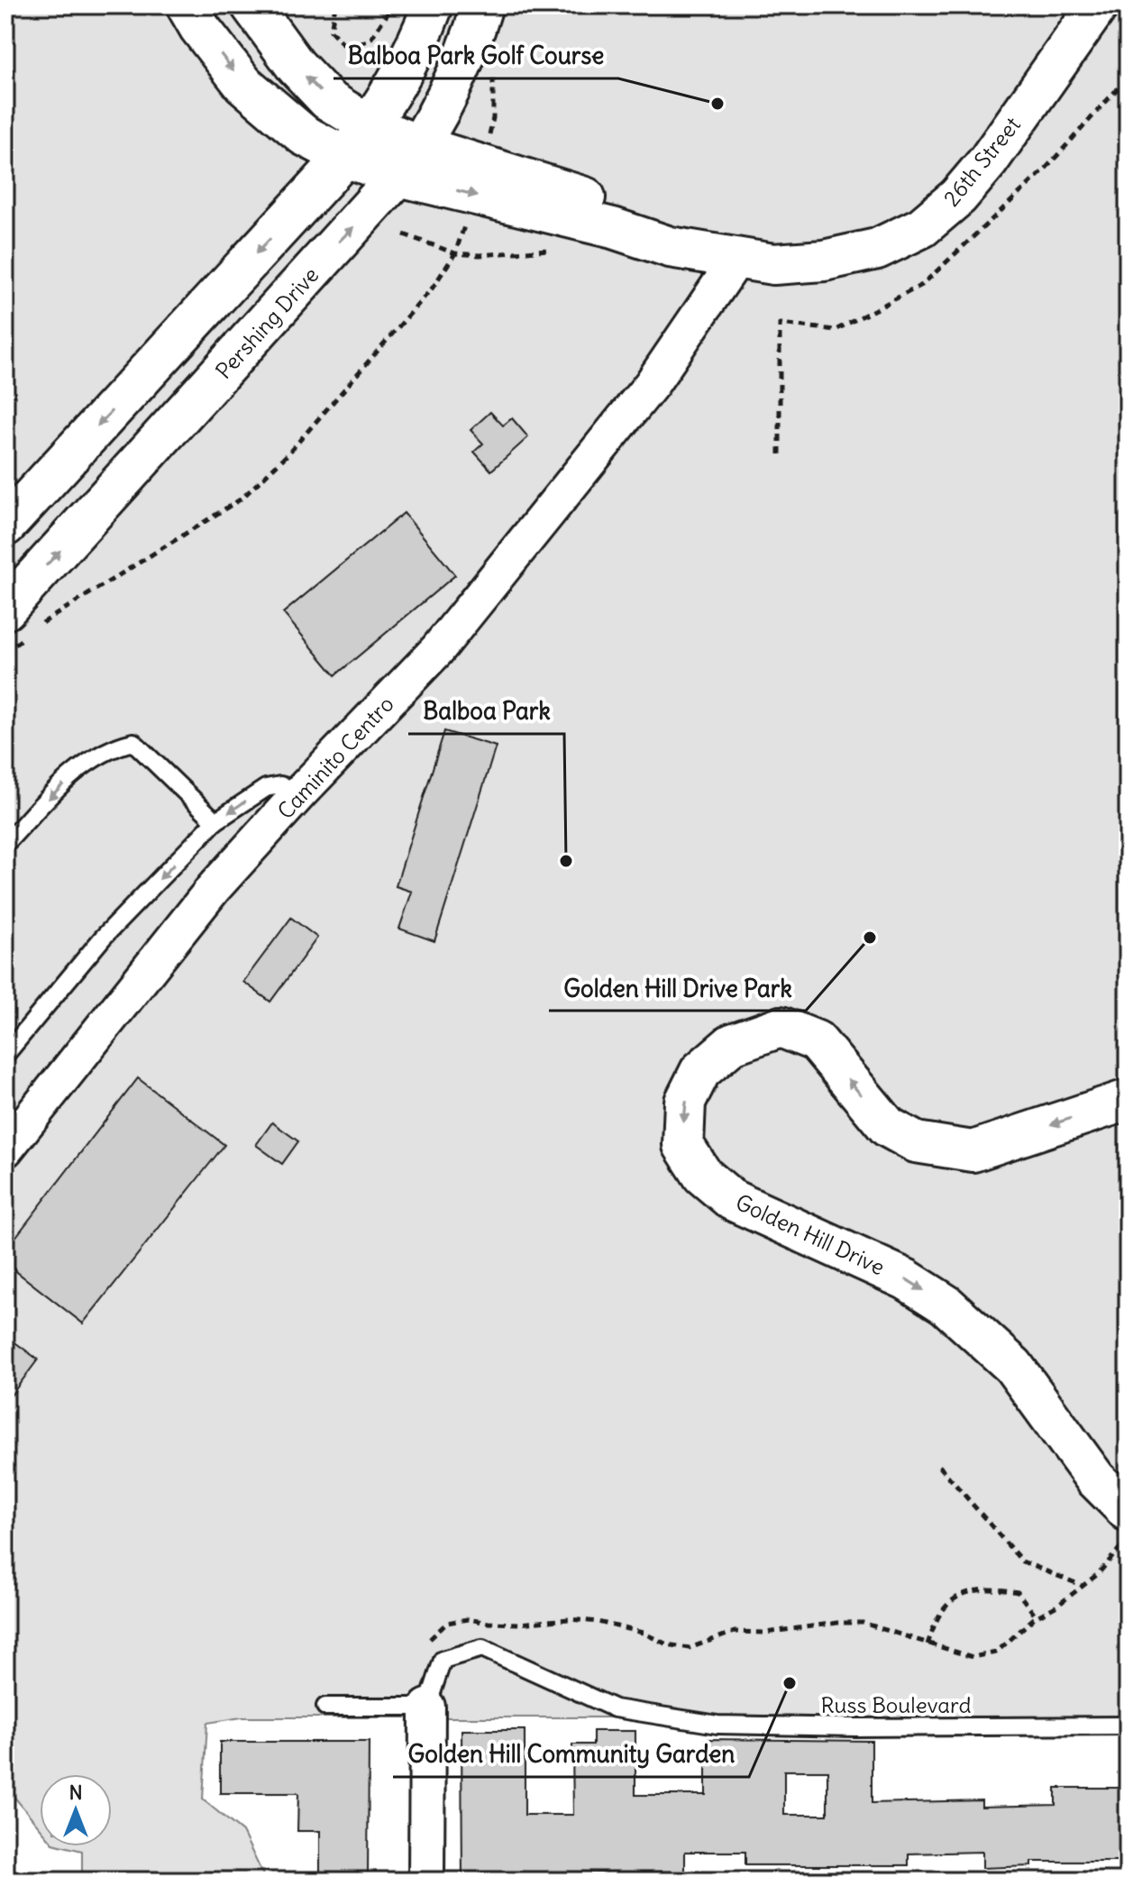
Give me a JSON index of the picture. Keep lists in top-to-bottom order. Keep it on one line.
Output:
{"streets":{"main road":["26th Street","Pershing Drive","Golden Hill Drive"],"street":["Caminito Centro"],"lane":["Russ Boulevard"]},"crossings":[["26th Street","Pershing Drive"],["26th Street","Caminito Centro"]],"places":["Balboa Park Golf Course","Balboa Park","Golden Hill Drive Park","Golden Hill Community Garden"],"north":"top"}
